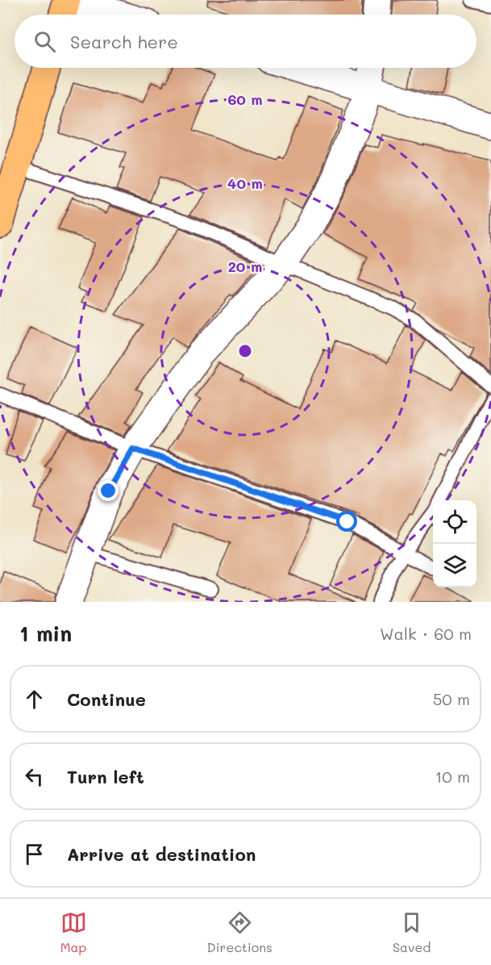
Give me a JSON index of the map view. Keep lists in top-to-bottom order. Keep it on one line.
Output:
{"page":{"search":"Search here","heading":["1 min","Walk · 60 m"],"list":[["Continue","50 m"],["Turn left","10 m"],"Arrive at destination"],"nav":["Map","Directions","Saved"]},"rings":["60 m","40 m","20 m"]}
